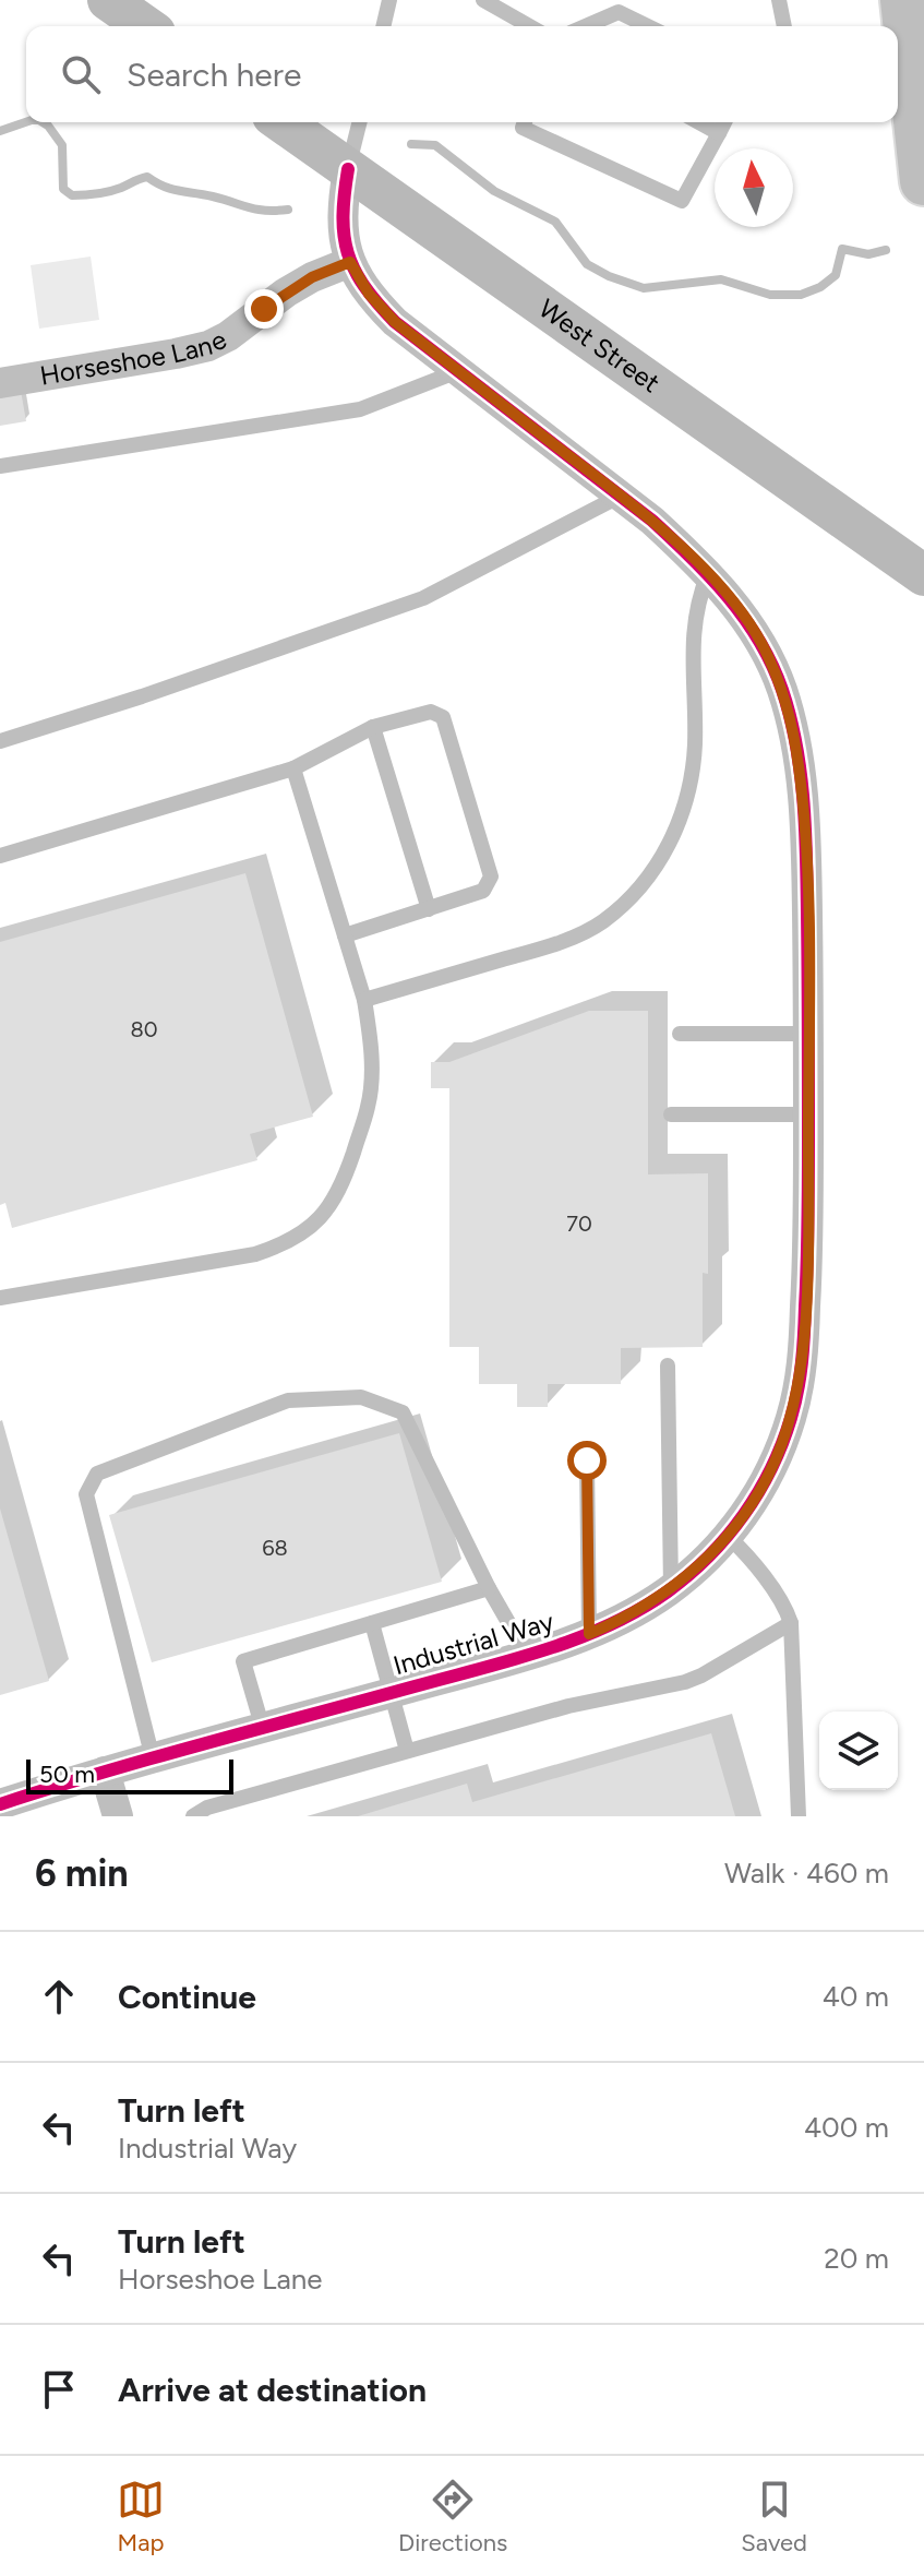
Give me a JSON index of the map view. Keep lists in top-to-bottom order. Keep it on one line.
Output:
{"streets":{"main road":["West Street"],"street":["Horseshoe Lane","Industrial Way"]},"crossings":[["West Street","Industrial Way"],["Horseshoe Lane","Industrial Way"]],"house_numbers":["80","70","68"],"scale_bar":"50 m","north":"top","page":{"search":"Search here","scale":"50 m","heading":["6 min","Walk · 460 m"],"list":[["Continue","40 m"],["Turn left","Industrial Way","400 m"],["Turn left","Horseshoe Lane","20 m"],"Arrive at destination"],"nav":["Map","Directions","Saved"]}}
